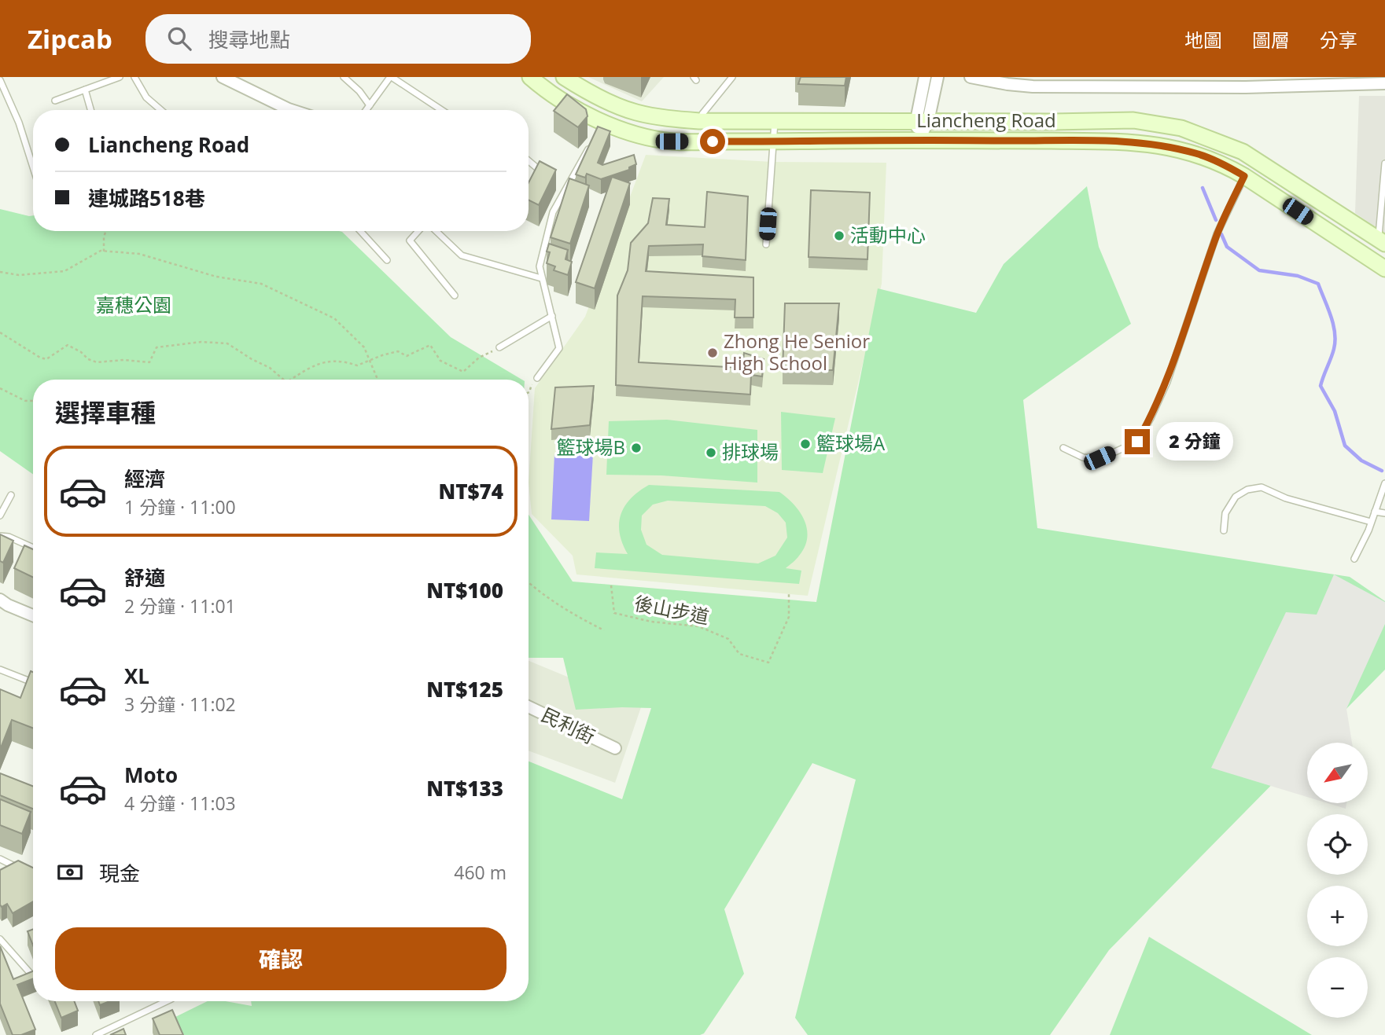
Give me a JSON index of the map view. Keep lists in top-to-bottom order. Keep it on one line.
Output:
{"streets":{"main road":["Liancheng Road"],"street":["民利街"],"path":["後山步道"]},"parks":["嘉穗公園"],"places":["活動中心","Zhong He Senior High School","籃球場A","籃球場B","排球場"],"north":"bottom left","page":{"header":"Zipcab","search":"搜尋地點","nav":["地圖","圖層","分享"],"banner":["Liancheng Road","連城路518巷"],"heading":"選擇車種","bubble":"2 分鐘","list":[{"name":"經濟","note":"1 分鐘 · 11:00","value":"NT$74"},{"name":"舒適","note":"2 分鐘 · 11:01","value":"NT$100"},{"name":"XL","note":"3 分鐘 · 11:02","value":"NT$125"},{"name":"Moto","note":"4 分鐘 · 11:03","value":"NT$133"}],"map_buttons":["+","−"],"pay":["現金","460 m"],"buttons":"確認"}}
